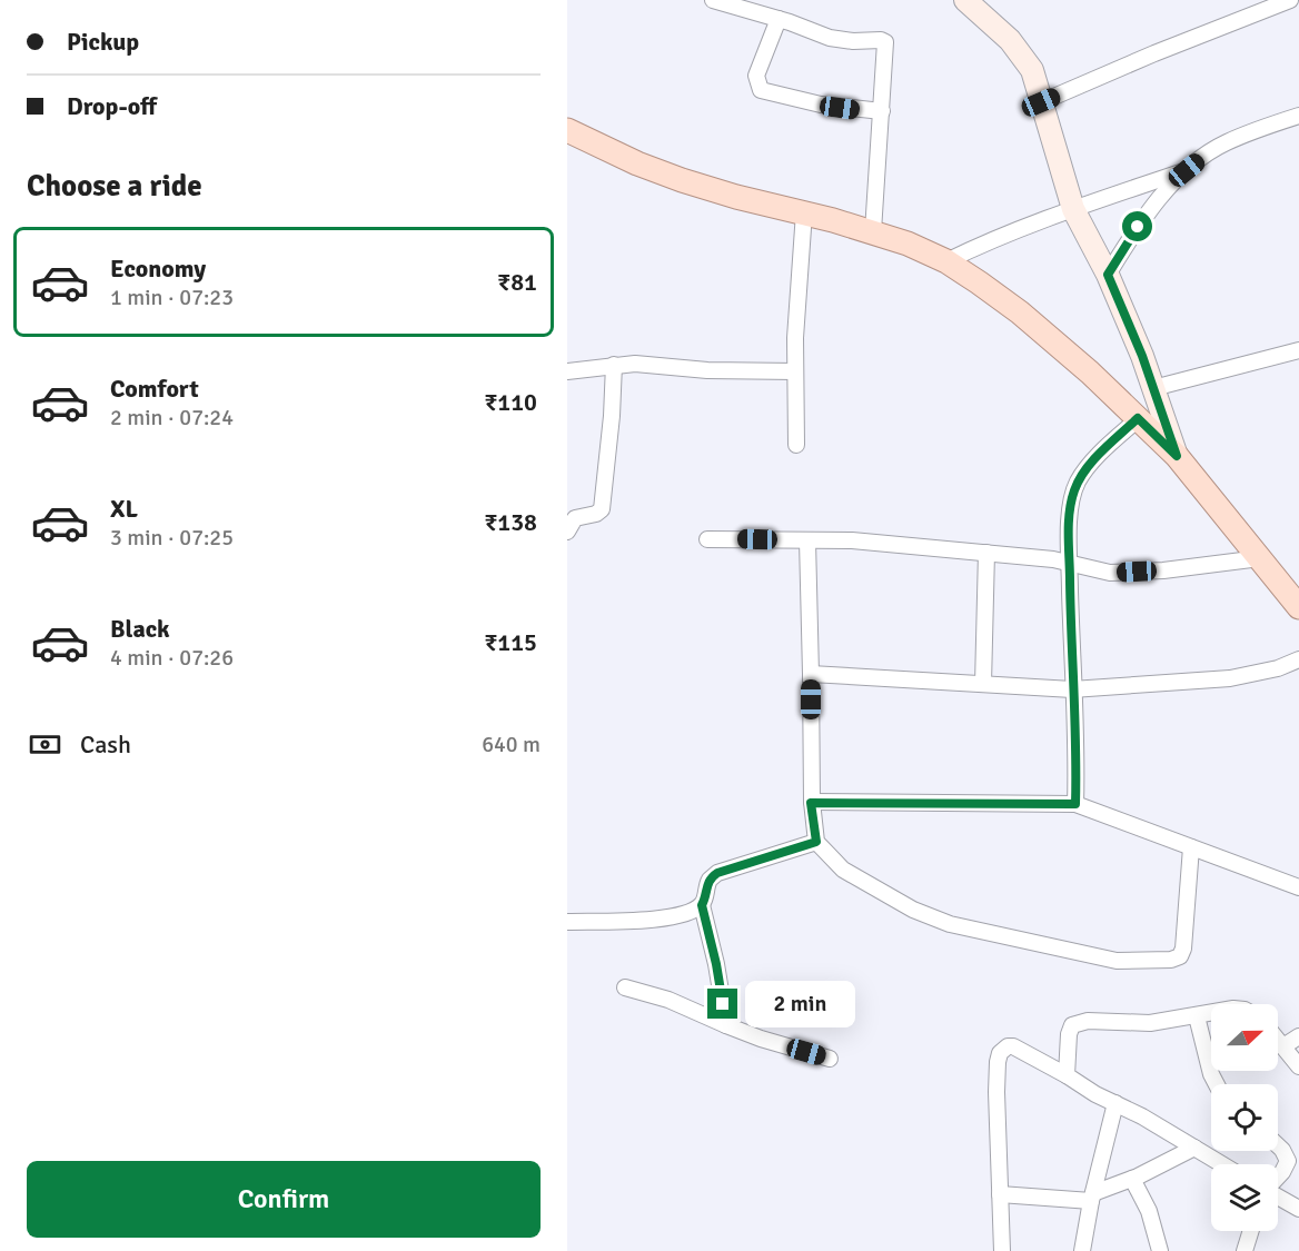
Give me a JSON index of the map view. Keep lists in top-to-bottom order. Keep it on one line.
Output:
{"north":"right","page":{"banner":["Pickup","Drop-off"],"heading":"Choose a ride","list":[{"name":"Economy","note":"1 min · 07:23","value":"₹81"},{"name":"Comfort","note":"2 min · 07:24","value":"₹110"},{"name":"XL","note":"3 min · 07:25","value":"₹138"},{"name":"Black","note":"4 min · 07:26","value":"₹115"}],"pay":["Cash","640 m"],"bubble":"2 min","buttons":"Confirm"}}
